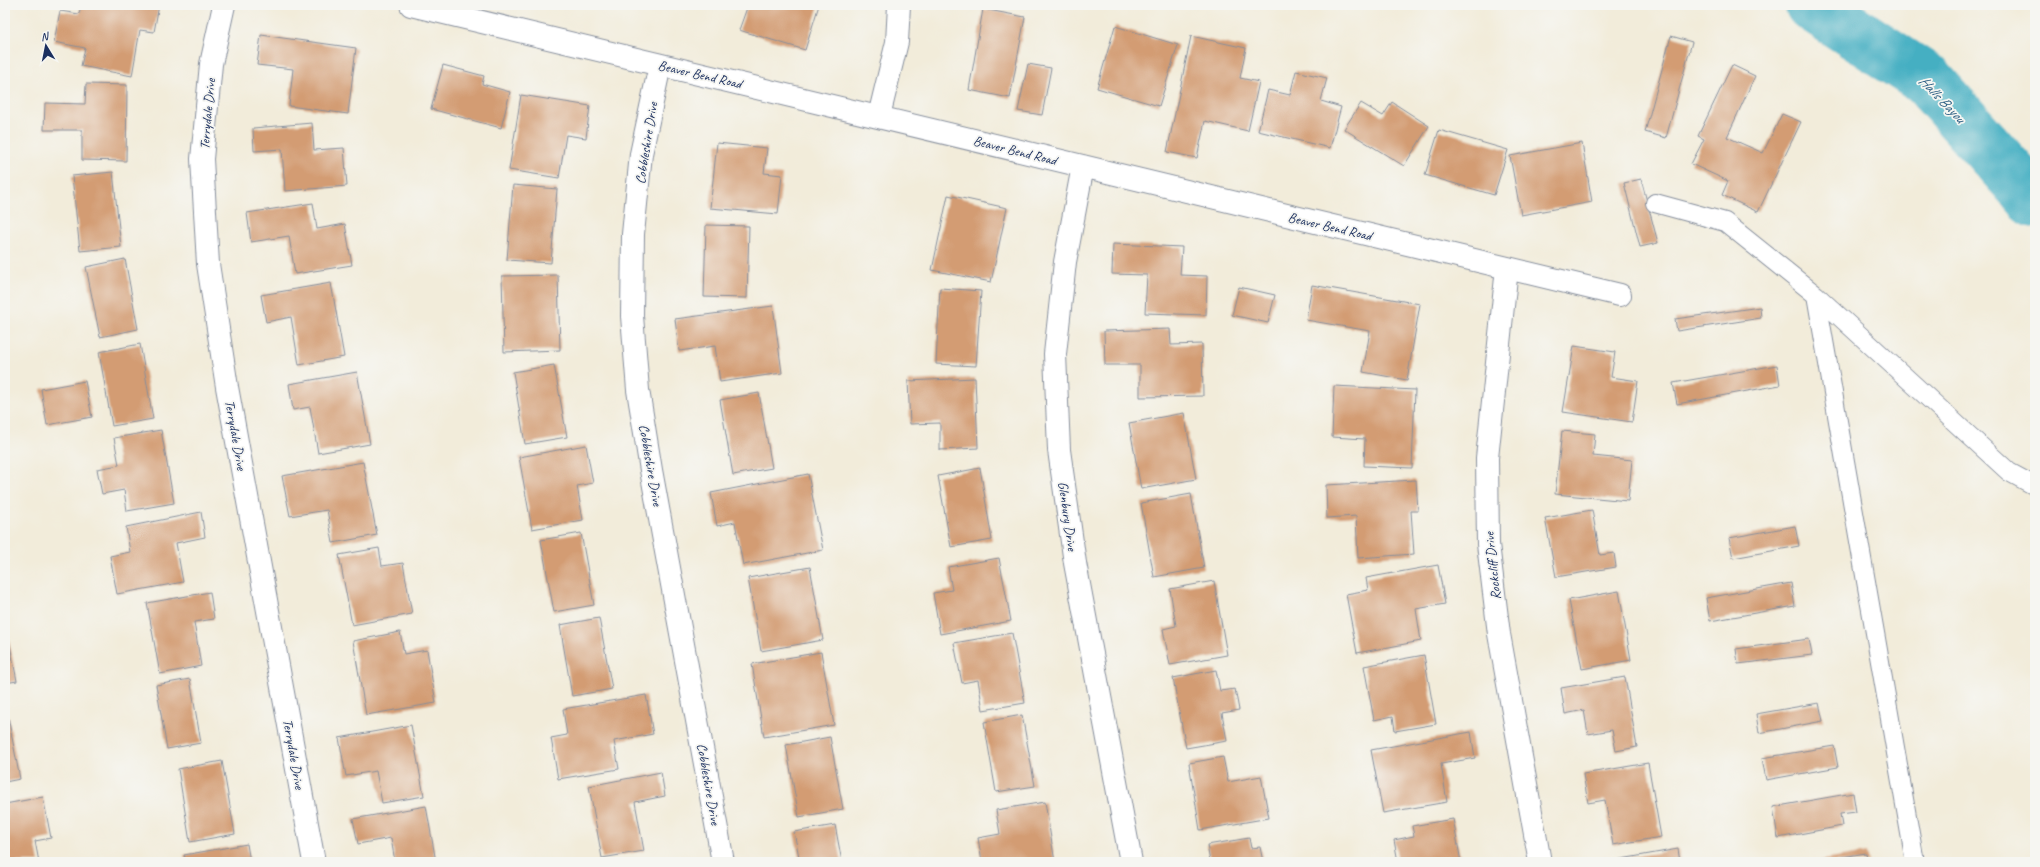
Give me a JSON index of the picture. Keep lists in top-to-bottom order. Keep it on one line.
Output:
{"streets":{"street":["Beaver Bend Road","Terrydale Drive","Cobbleshire Drive","Glenbury Drive","Rockcliff Drive"]},"crossings":[["Beaver Bend Road","Cobbleshire Drive"],["Beaver Bend Road","Glenbury Drive"],["Beaver Bend Road","Rockcliff Drive"]],"water":["Halls Bayou"],"north":"top"}
